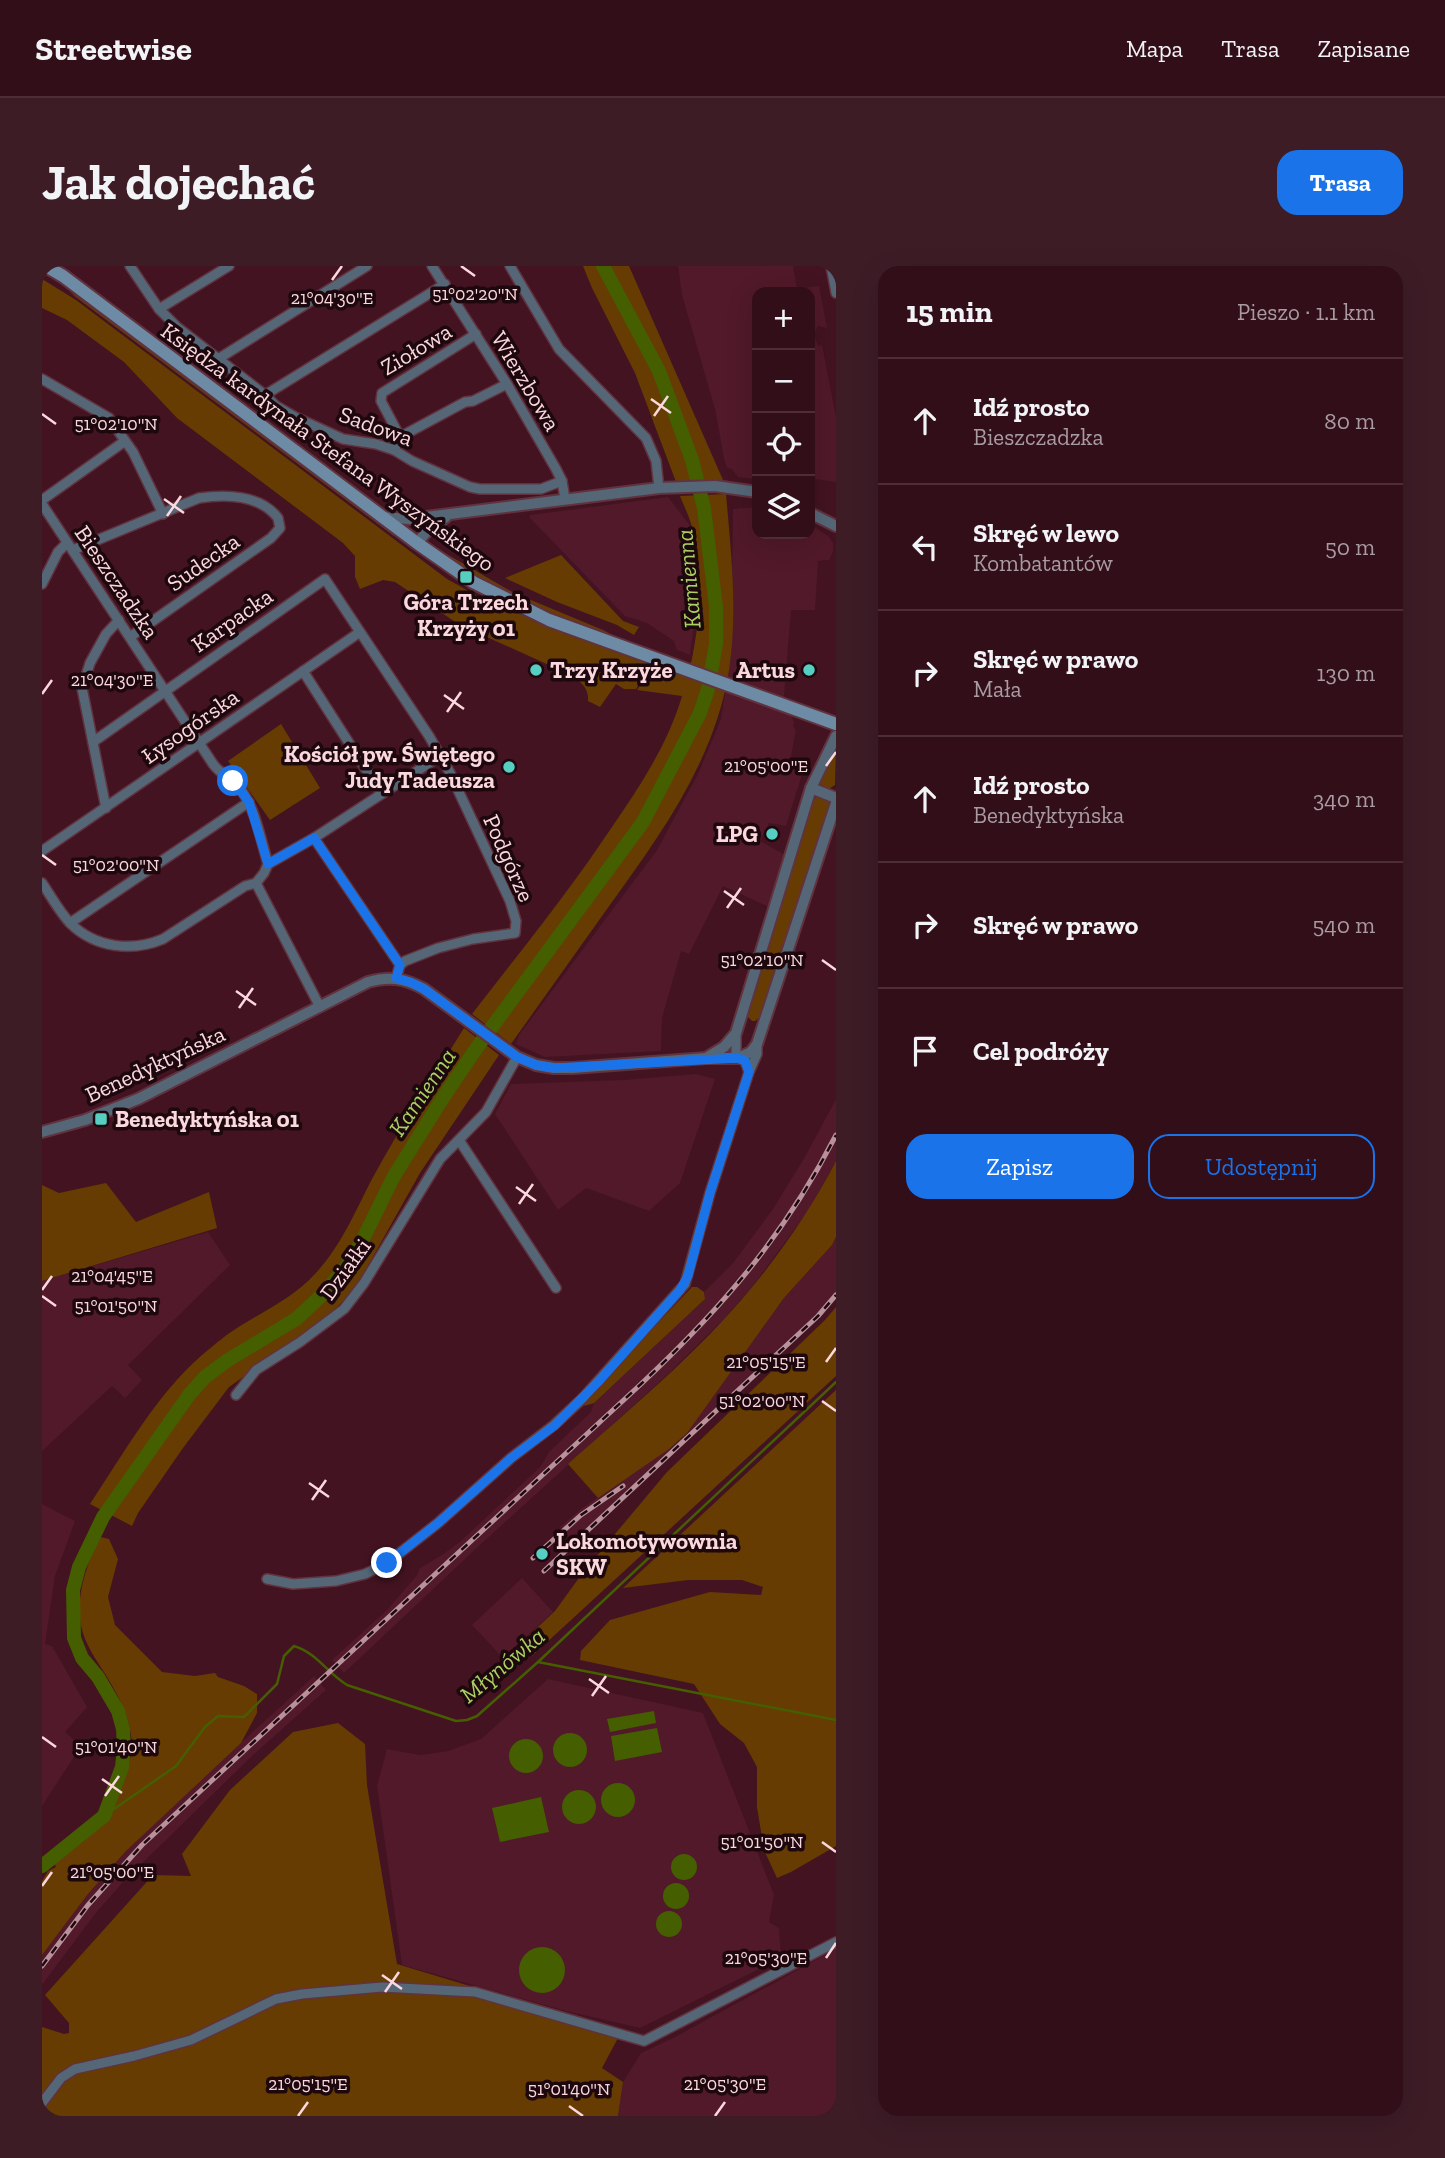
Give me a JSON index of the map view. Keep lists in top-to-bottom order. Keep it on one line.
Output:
{"streets":{"main road":["Księdza kardynała Stefana Wyszyńskiego"],"street":["Ziołowa","Wierzbowa","Sadowa","Sudecka","Bieszczadzka","Karpacka","Łysogórska","Podgórze","Benedyktyńska","Działki"]},"crossings":[["Ziołowa","Wierzbowa"],["Wierzbowa","Sadowa"],["Sudecka","Bieszczadzka"],["Bieszczadzka","Karpacka"],["Bieszczadzka","Łysogórska"],["Karpacka","Podgórze"],["Łysogórska","Podgórze"]],"water":["Kamienna","Młynówka"],"places":{"transit":["Góra Trzech Krzyży 01","Benedyktyńska 01"],"other":["Trzy Krzyże","Artus","Kościół pw. Świętego Judy Tadeusza","LPG","Lokomotywownia SKW"]},"page":{"header":"Streetwise","nav":["Mapa","Trasa","Zapisane"],"buttons":["Trasa",["Zapisz","Udostępnij"]],"title":"Jak dojechać","heading":["15 min","Pieszo · 1.1 km"],"map_buttons":["+","−"],"list":[["Idź prosto","Bieszczadzka","80 m"],["Skręć w lewo","Kombatantów","50 m"],["Skręć w prawo","Mała","130 m"],["Idź prosto","Benedyktyńska","340 m"],["Skręć w prawo","540 m"],"Cel podróży"]},"coordinates":["51°02'20\"N","21°04'30\"E","51°02'10\"N","21°05'00\"E","51°02'00\"N","21°04'45\"E","51°01'50\"N","21°05'15\"E","51°01'40\"N","21°05'30\"E"]}
